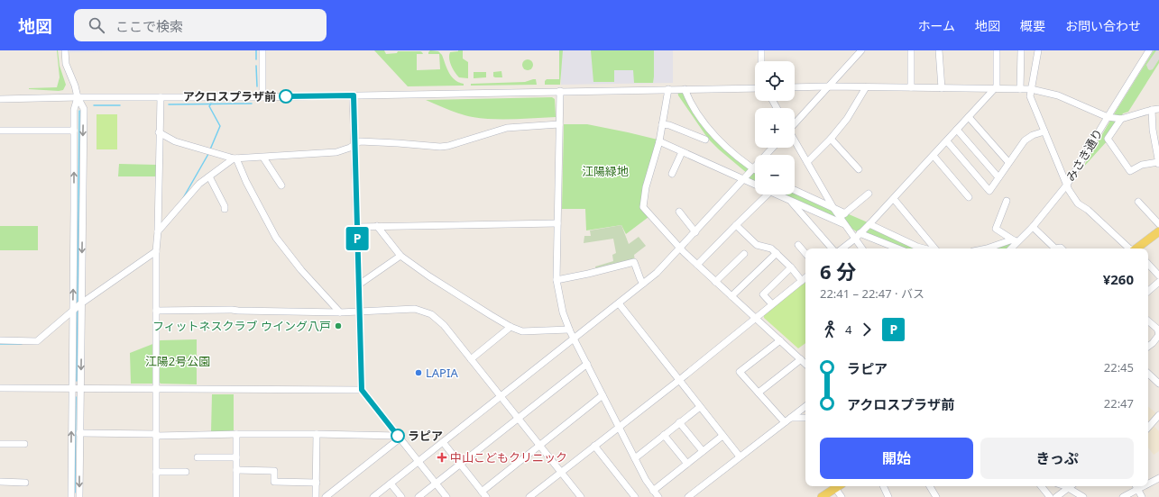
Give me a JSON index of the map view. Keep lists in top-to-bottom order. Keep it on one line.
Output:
{"streets":{"street":["みさき通り"]},"parks":["江陽緑地","江陽2号公園"],"places":{"other":["アクロスプラザ前","フィットネスクラブ ウイング八戸","LAPIA","ラピア"],"health":["中山こどもクリニック"]},"lines":["bus line P"],"page":{"header":"地図","search":"ここで検索","nav":["ホーム","地図","概要","お問い合わせ"],"on_map":"P","map_buttons":["+","−"],"heading":["6 分","22:41 – 22:47 · バス","¥260"],"legs":["4","P"],"list":[{"name":"ラピア","value":"22:45"},{"name":"アクロスプラザ前","value":"22:47"}],"buttons":["開始","きっぷ"]}}
